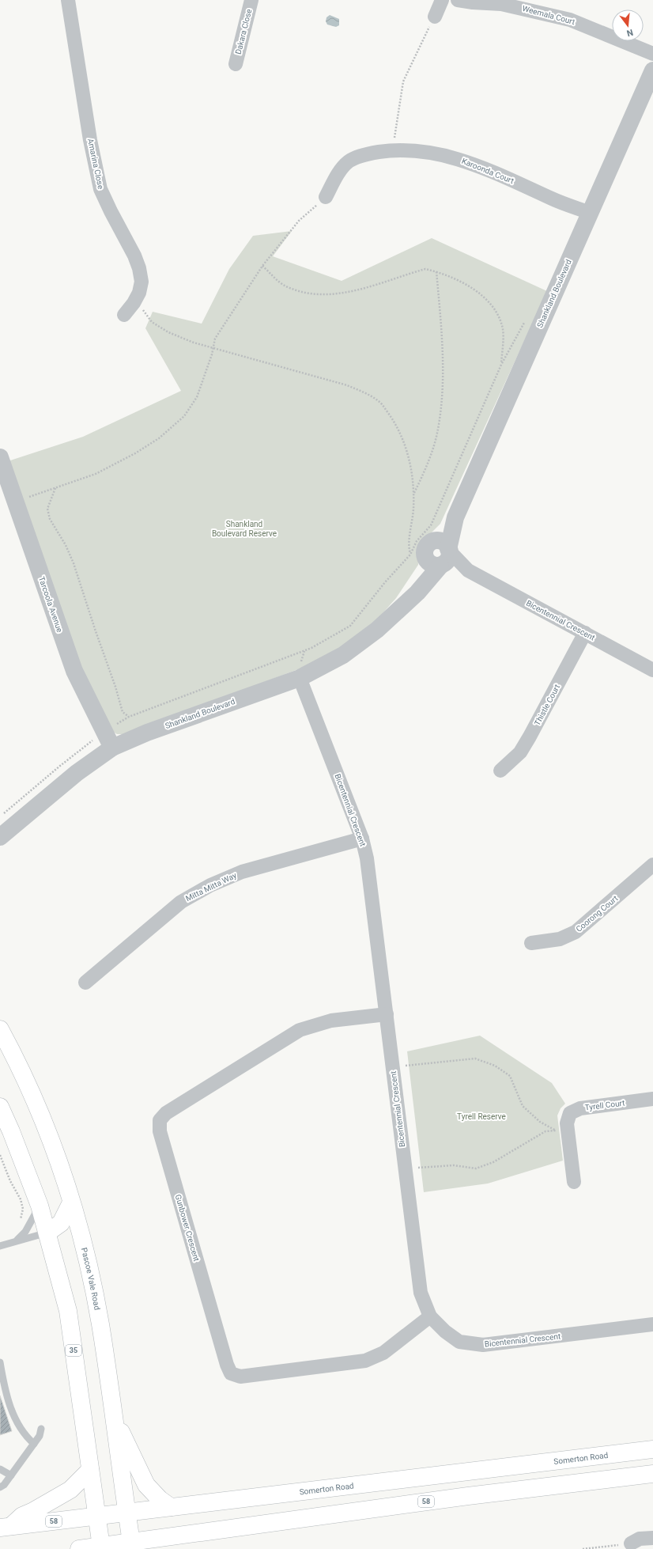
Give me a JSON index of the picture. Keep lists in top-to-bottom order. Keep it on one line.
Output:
{"streets":{"main road":["Pascoe Vale Road","35","Somerton Road","58"],"street":["Weemala Court","Dakara Close","Amarina Close","Karoonda Court","Shankland Boulevard","Tarcoola Avenue","Bicentennial Crescent","Thistle Court","Mitta Mitta Way","Coorong Court","Tyrell Court","Gunbower Crescent"]},"crossings":[["Karoonda Court","Shankland Boulevard"],["Shankland Boulevard","Tarcoola Avenue"],["Shankland Boulevard","Bicentennial Crescent"],["Bicentennial Crescent","Thistle Court"],["Bicentennial Crescent","Mitta Mitta Way"],["Bicentennial Crescent","Gunbower Crescent"],["Pascoe Vale Road","Somerton Road"],["Pascoe Vale Road","58"],["35","Somerton Road"],["35","58"]],"parks":["Shankland Boulevard Reserve","Tyrell Reserve"],"north":"bottom"}
